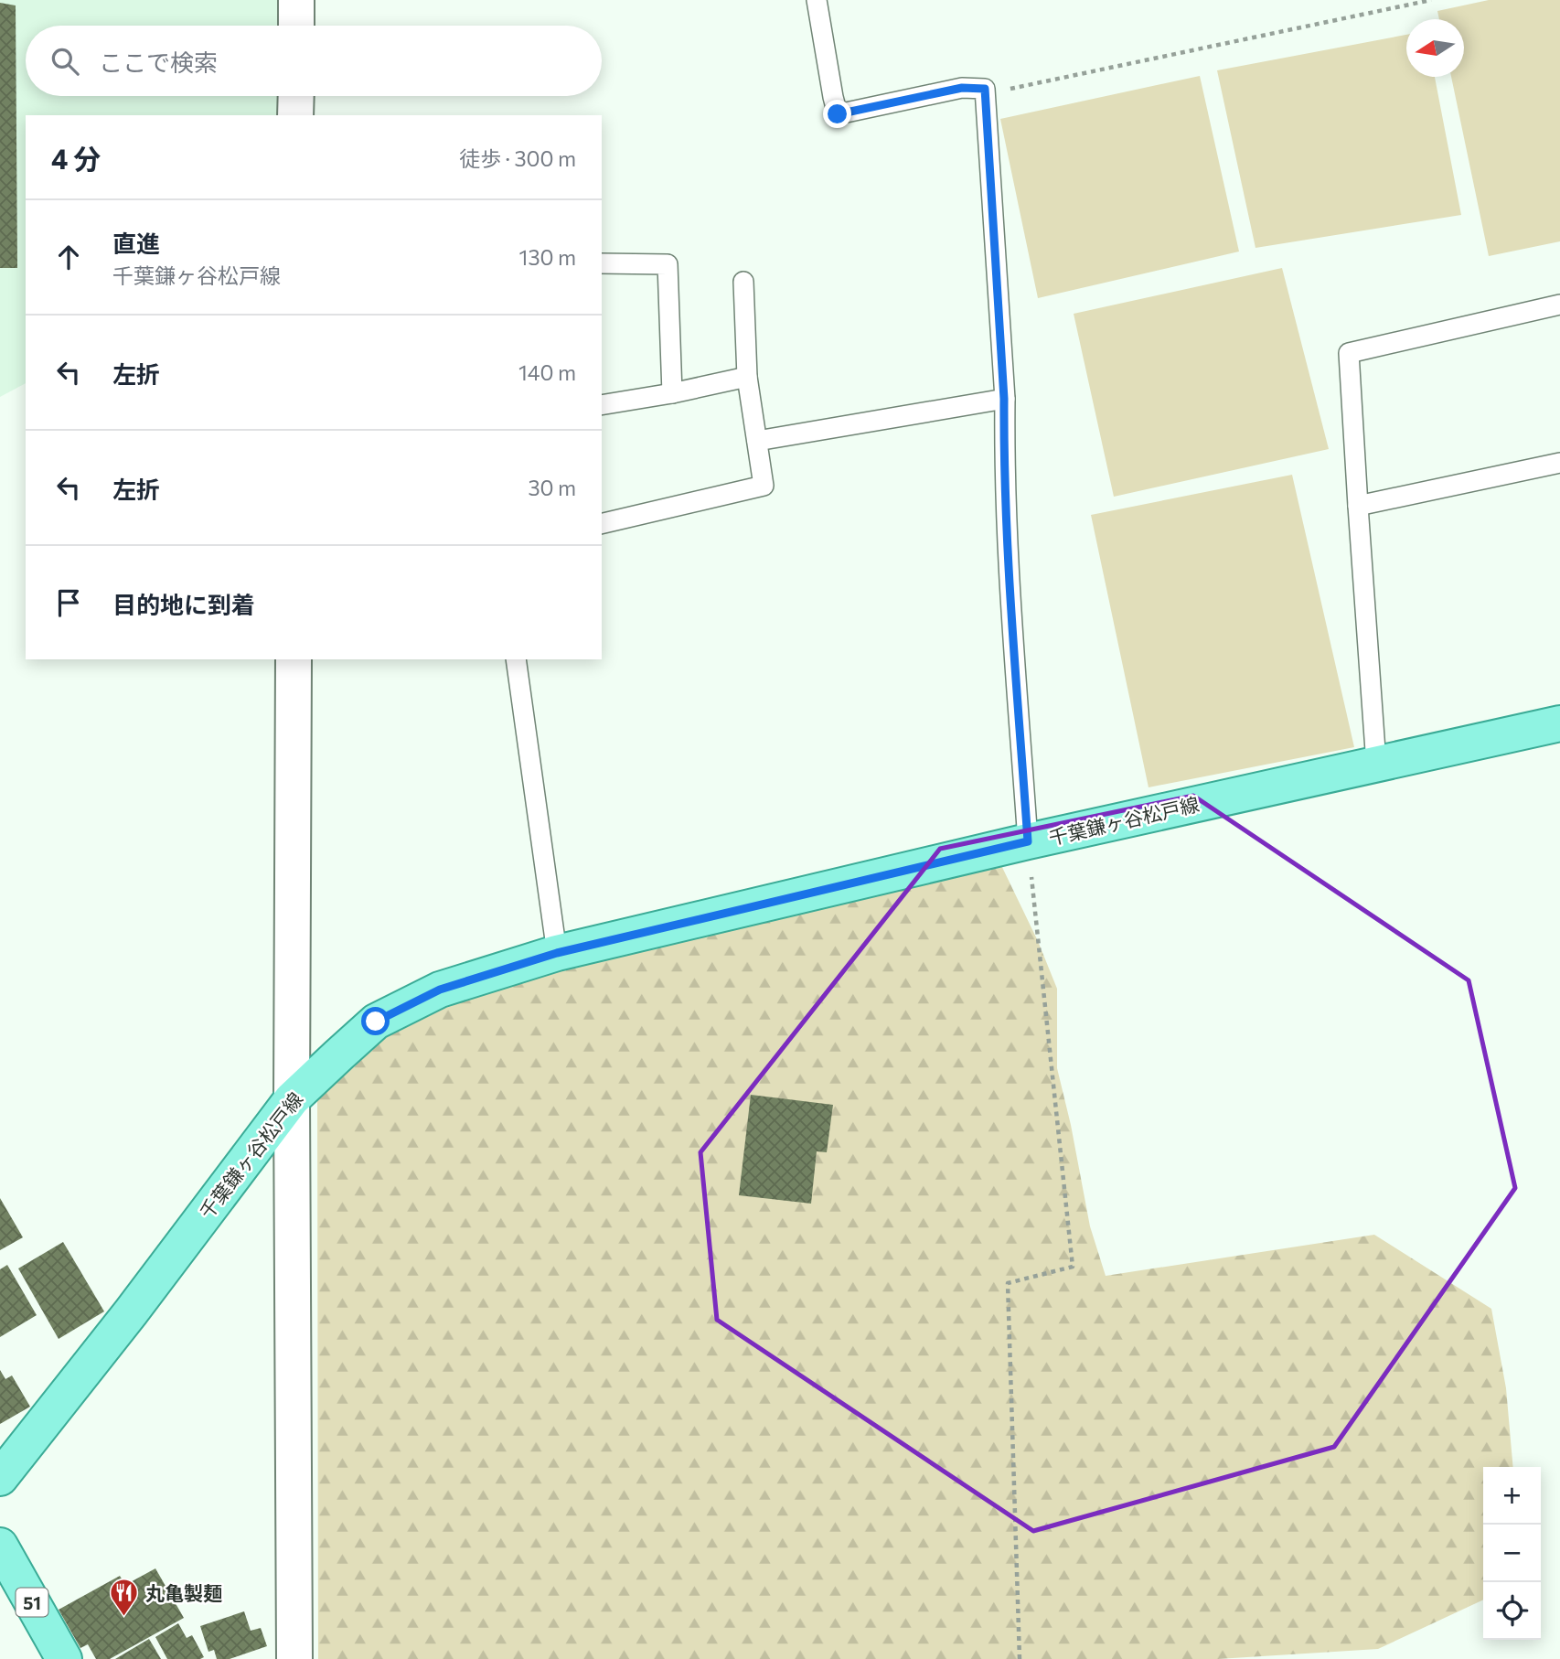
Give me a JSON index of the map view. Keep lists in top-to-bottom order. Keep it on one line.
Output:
{"streets":{"main road":["千葉鎌ヶ谷松戸線","51"]},"places":{"restaurant":["丸亀製麺"]},"north":"left","page":{"search":"ここで検索","heading":["4 分","徒歩 · 300 m"],"list":[["直進","千葉鎌ヶ谷松戸線","130 m"],["左折","140 m"],["左折","30 m"],"目的地に到着"],"map_buttons":["+","−"]}}
